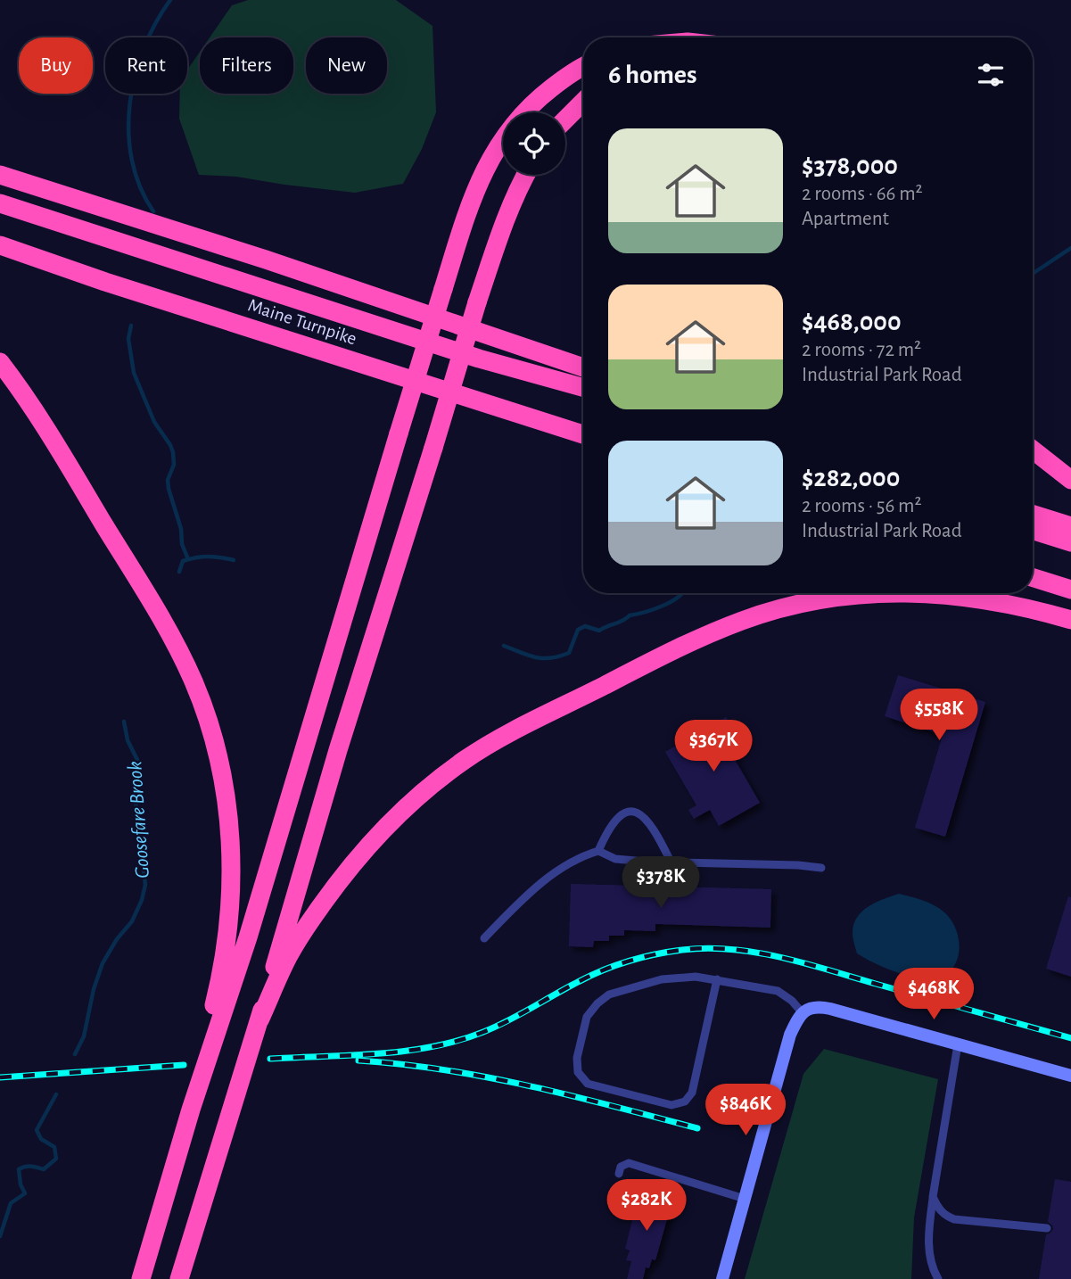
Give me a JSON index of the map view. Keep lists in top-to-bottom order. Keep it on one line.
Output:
{"streets":{"highway":["Maine Turnpike"]},"water":["Goosefare Brook"],"page":{"chip":["Buy","Rent","Filters","New"],"heading":"6 homes","list":[{"name":"$378,000","note":"2 rooms · 66 m² · Apartment"},{"name":"$468,000","note":"2 rooms · 72 m² · Industrial Park Road"},{"name":"$282,000","note":"2 rooms · 56 m² · Industrial Park Road"}],"price":["$558K","$367K","$378K","$468K","$846K","$282K"]}}
